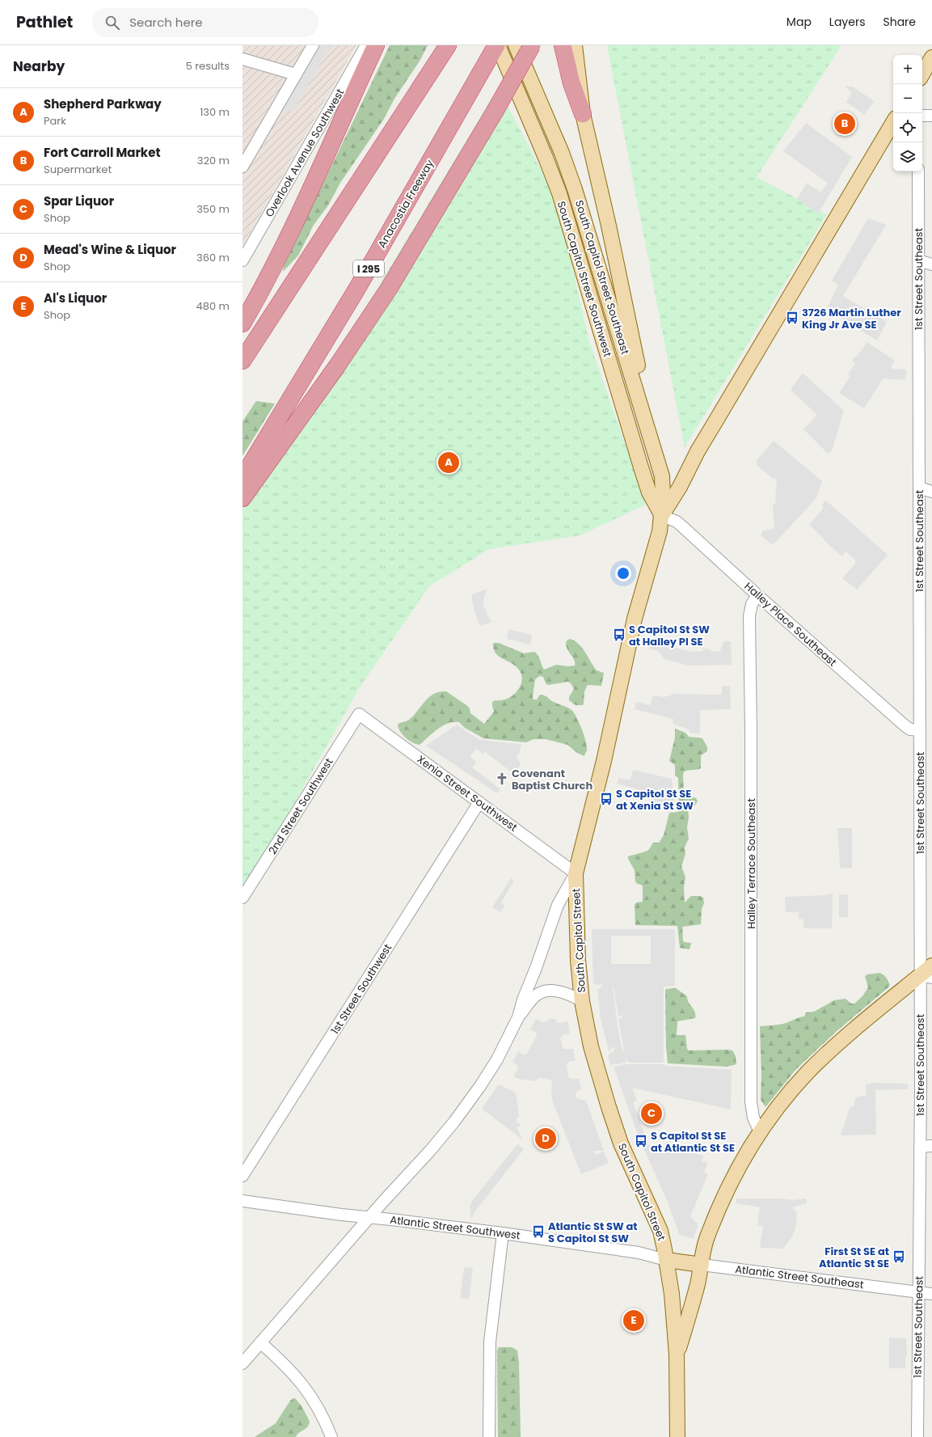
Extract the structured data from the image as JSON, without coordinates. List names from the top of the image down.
{
  "streets": {
    "highway": ["Anacostia Freeway", "I 295"],
    "main road": [
      "South Capitol Street Southeast",
      "South Capitol Street Southwest",
      "South Capitol Street",
      "Atlantic Street Southeast"
    ],
    "street": [
      "Overlook Avenue Southwest",
      "1st Street Southeast",
      "Halley Place Southeast",
      "Xenia Street Southwest",
      "2nd Street Southwest",
      "Halley Terrace Southeast",
      "1st Street Southwest",
      "Atlantic Street Southwest"
    ]
  },
  "crossings": [
    ["Anacostia Freeway", "South Capitol Street Southwest"],
    ["South Capitol Street Southeast", "South Capitol Street Southwest"],
    ["South Capitol Street Southeast", "Halley Place Southeast"],
    ["South Capitol Street Southeast", "South Capitol Street"],
    ["South Capitol Street Southwest", "Halley Place Southeast"],
    ["South Capitol Street Southwest", "South Capitol Street"],
    ["1st Street Southeast", "Halley Place Southeast"],
    ["1st Street Southeast", "Atlantic Street Southeast"],
    ["Halley Place Southeast", "Halley Terrace Southeast"],
    ["Halley Place Southeast", "South Capitol Street"],
    ["Xenia Street Southwest", "2nd Street Southwest"],
    ["Xenia Street Southwest", "South Capitol Street"],
    ["Xenia Street Southwest", "1st Street Southwest"],
    ["South Capitol Street", "Atlantic Street Southwest"],
    ["South Capitol Street", "Atlantic Street Southeast"],
    ["Atlantic Street Southwest", "Atlantic Street Southeast"]
  ],
  "places": {
    "bus stop": [
      "3726 Martin Luther King Jr Ave SE",
      "S Capitol St SW at Halley Pl SE",
      "S Capitol St SE at Xenia St SW",
      "S Capitol St SE at Atlantic St SE",
      "Atlantic St SW at S Capitol St SW",
      "First St SE at Atlantic St SE"
    ],
    "church": ["Covenant Baptist Church"]
  },
  "page": {
    "header": "Pathlet",
    "search": "Search here",
    "nav": ["Map", "Layers", "Share"],
    "heading": ["Nearby", "5 results"],
    "map_buttons": ["+", "−"],
    "list": [
      {
        "mark": "A",
        "name": "Shepherd Parkway",
        "note": "Park",
        "value": "130 m"
      },
      {
        "mark": "B",
        "name": "Fort Carroll Market",
        "note": "Supermarket",
        "value": "320 m"
      },
      {
        "mark": "C",
        "name": "Spar Liquor",
        "note": "Shop",
        "value": "350 m"
      },
      {
        "mark": "D",
        "name": "Mead's Wine & Liquor",
        "note": "Shop",
        "value": "360 m"
      },
      {
        "mark": "E",
        "name": "Al's Liquor",
        "note": "Shop",
        "value": "480 m"
      }
    ],
    "pins": [
      "B",
      "A",
      "C",
      "D",
      "E"
    ]
  }
}
